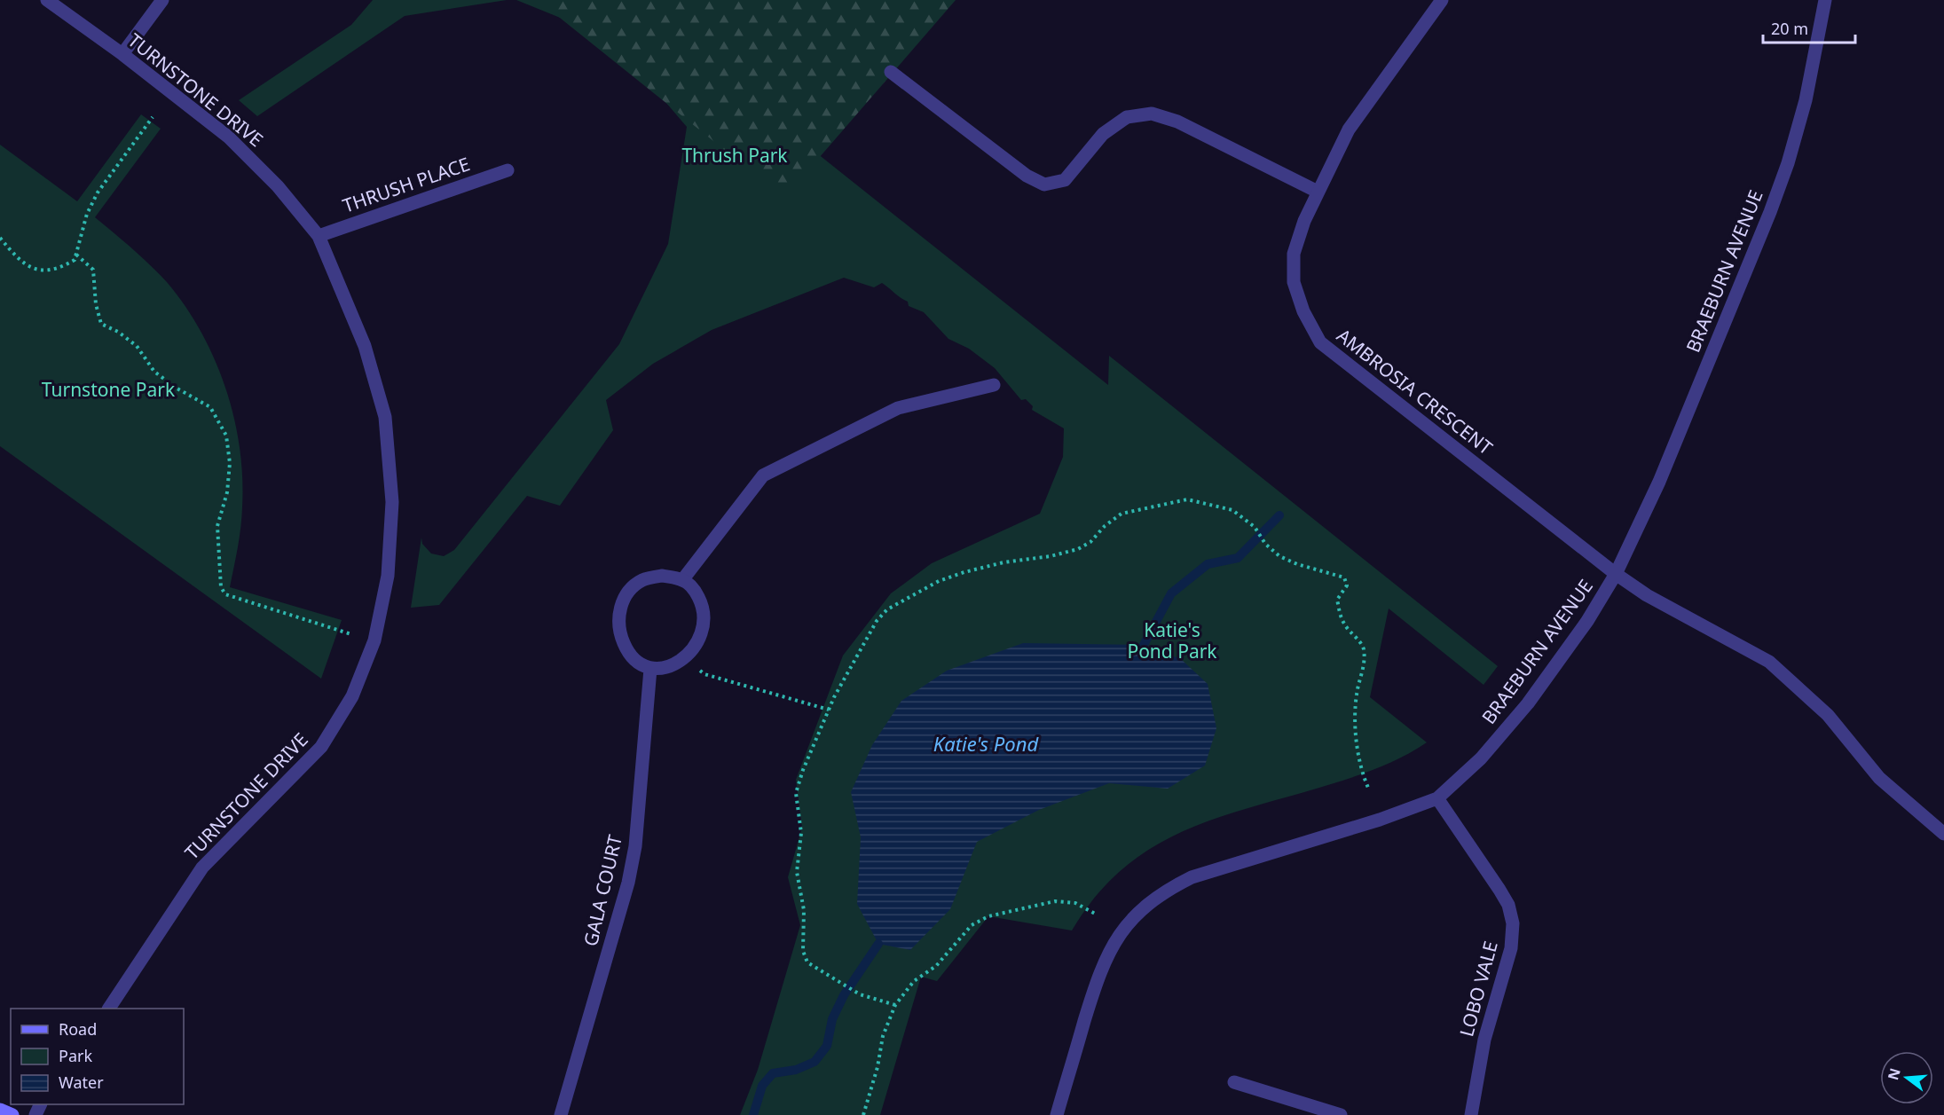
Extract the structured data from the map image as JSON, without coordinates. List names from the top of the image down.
{
  "streets": {
    "street": [
      "TURNSTONE DRIVE",
      "THRUSH PLACE",
      "BRAEBURN AVENUE",
      "AMBROSIA CRESCENT",
      "GALA COURT",
      "LOBO VALE"
    ]
  },
  "crossings": [
    ["TURNSTONE DRIVE", "THRUSH PLACE"],
    ["BRAEBURN AVENUE", "AMBROSIA CRESCENT"],
    ["BRAEBURN AVENUE", "LOBO VALE"]
  ],
  "water": ["Katie's Pond"],
  "parks": ["Thrush Park", "Turnstone Park", "Katie's Pond Park"],
  "legend": ["Road", "Park", "Water"],
  "scale_bar": "20 m",
  "north": "left"
}
